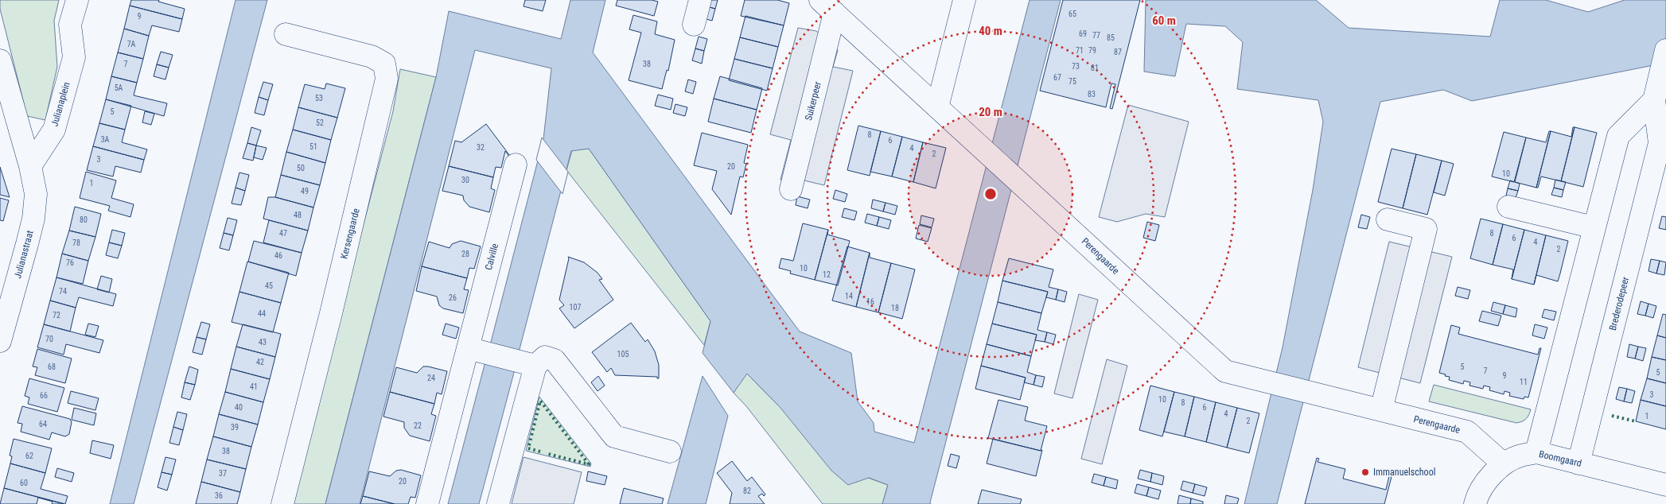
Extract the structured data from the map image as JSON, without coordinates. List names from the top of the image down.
{
  "streets": {
    "street": [
      "Suikerpeer",
      "Julianaplein",
      "Kersengaarde",
      "Julianastraat",
      "Perengaarde",
      "Calville",
      "Brederodepeer",
      "Boomgaard"
    ]
  },
  "crossings": [
    ["Suikerpeer", "Perengaarde"],
    ["Julianaplein", "Julianastraat"],
    ["Perengaarde", "Boomgaard"],
    ["Brederodepeer", "Boomgaard"]
  ],
  "places": ["Immanuelschool"],
  "house_numbers": [
    "65",
    "9",
    "69",
    "77",
    "85",
    "7A",
    "71",
    "79",
    "87",
    "7",
    "38",
    "73",
    "81",
    "67",
    "75",
    "5A",
    "83",
    "53",
    "5",
    "52",
    "8",
    "3A",
    "6",
    "51",
    "32",
    "4",
    "2",
    "3",
    "20",
    "50",
    "10",
    "30",
    "1",
    "49",
    "48",
    "80",
    "47",
    "8",
    "6",
    "4",
    "78",
    "2",
    "28",
    "46",
    "76",
    "10",
    "12",
    "45",
    "74",
    "14",
    "26",
    "16",
    "107",
    "18",
    "44",
    "72",
    "70",
    "43",
    "105",
    "42",
    "68",
    "5",
    "7",
    "5",
    "9",
    "24",
    "11",
    "41",
    "3",
    "66",
    "10",
    "8",
    "40",
    "6",
    "4",
    "1",
    "2",
    "64",
    "22",
    "39",
    "38",
    "62",
    "37",
    "20",
    "60",
    "82",
    "36"
  ],
  "rings": ["60 m", "40 m", "20 m"]
}
